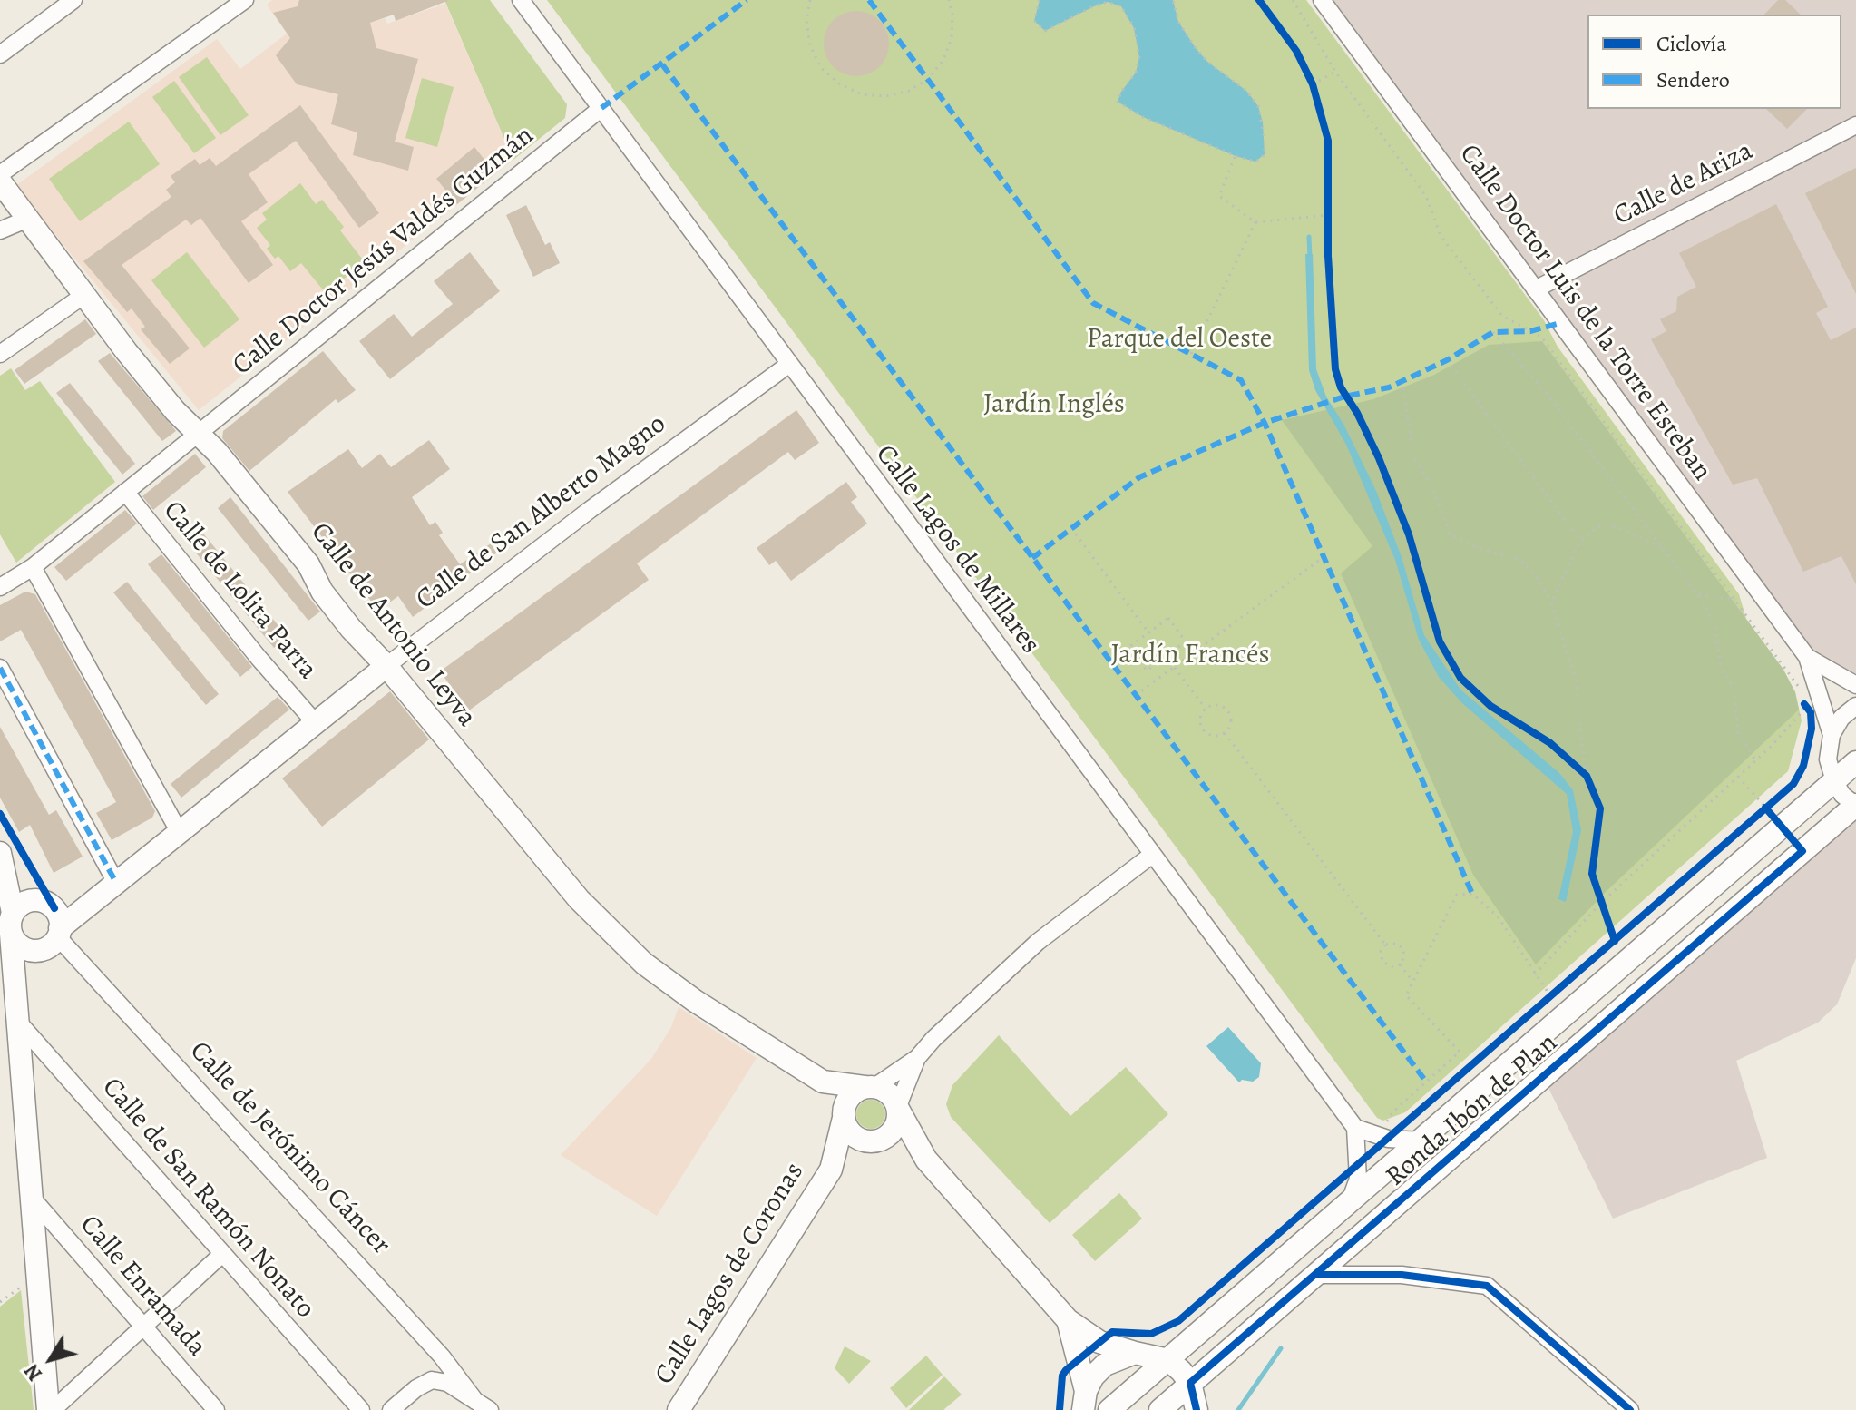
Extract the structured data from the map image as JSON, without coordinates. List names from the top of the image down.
{
  "streets": {
    "street": [
      "Calle de Ariza",
      "Calle Doctor Jesús Valdés Guzmán",
      "Calle Doctor Luis de la Torre Esteban",
      "Calle de San Alberto Magno",
      "Calle Lagos de Millares",
      "Calle de Lolita Parra",
      "Calle de Antonio Leyva",
      "Ronda Ibón de Plan",
      "Calle de Jerónimo Cáncer",
      "Calle de San Ramón Nonato",
      "Calle Lagos de Coronas",
      "Calle Enramada"
    ]
  },
  "crossings": [
    ["Calle de Ariza", "Calle Doctor Luis de la Torre Esteban"],
    ["Calle Doctor Jesús Valdés Guzmán", "Calle Lagos de Millares"],
    ["Calle Doctor Jesús Valdés Guzmán", "Calle de Lolita Parra"],
    ["Calle Doctor Jesús Valdés Guzmán", "Calle de Antonio Leyva"],
    ["Calle de San Alberto Magno", "Calle Lagos de Millares"],
    ["Calle de San Alberto Magno", "Calle de Lolita Parra"],
    ["Calle de San Alberto Magno", "Calle de Antonio Leyva"],
    ["Calle de San Alberto Magno", "Calle de Jerónimo Cáncer"],
    ["Calle de Antonio Leyva", "Calle Lagos de Coronas"]
  ],
  "parks": ["Parque del Oeste", "Jardín Inglés", "Jardín Francés"],
  "legend": ["Ciclovía", "Sendero"],
  "north": "bottom left"
}
